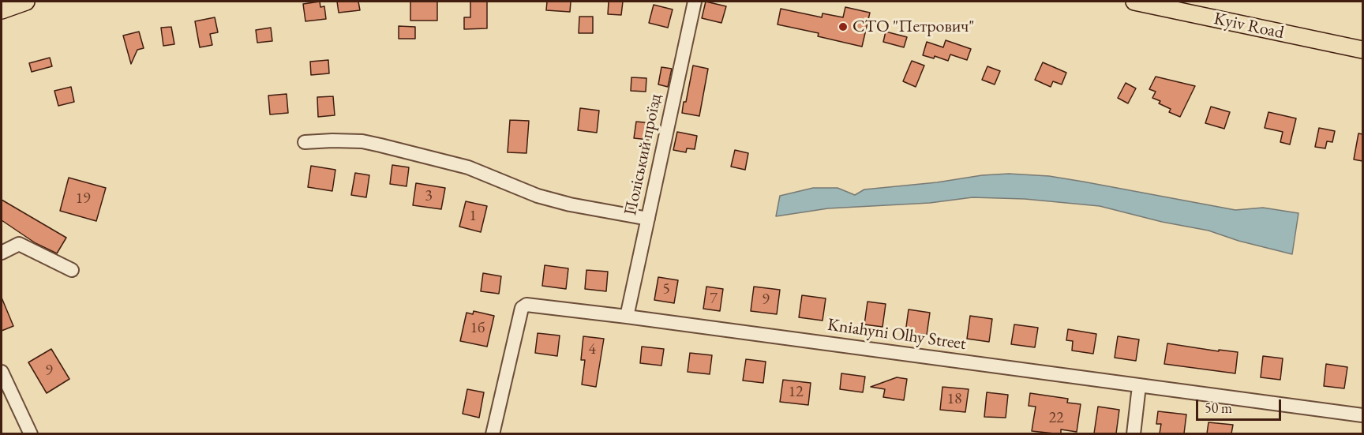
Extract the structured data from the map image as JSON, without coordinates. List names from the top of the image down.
{
  "streets": {
    "main road": ["Kyiv Road"],
    "street": ["Поліський проїзд", "Kniahyni Olhy Street"]
  },
  "crossings": [
    ["Поліський проїзд", "Kniahyni Olhy Street"]
  ],
  "places": ["СТО \"Петрович\""],
  "house_numbers": [
    "3",
    "19",
    "1",
    "5",
    "7",
    "9",
    "1б",
    "4",
    "9",
    "12",
    "18",
    "22"
  ],
  "scale_bar": "50 m"
}
